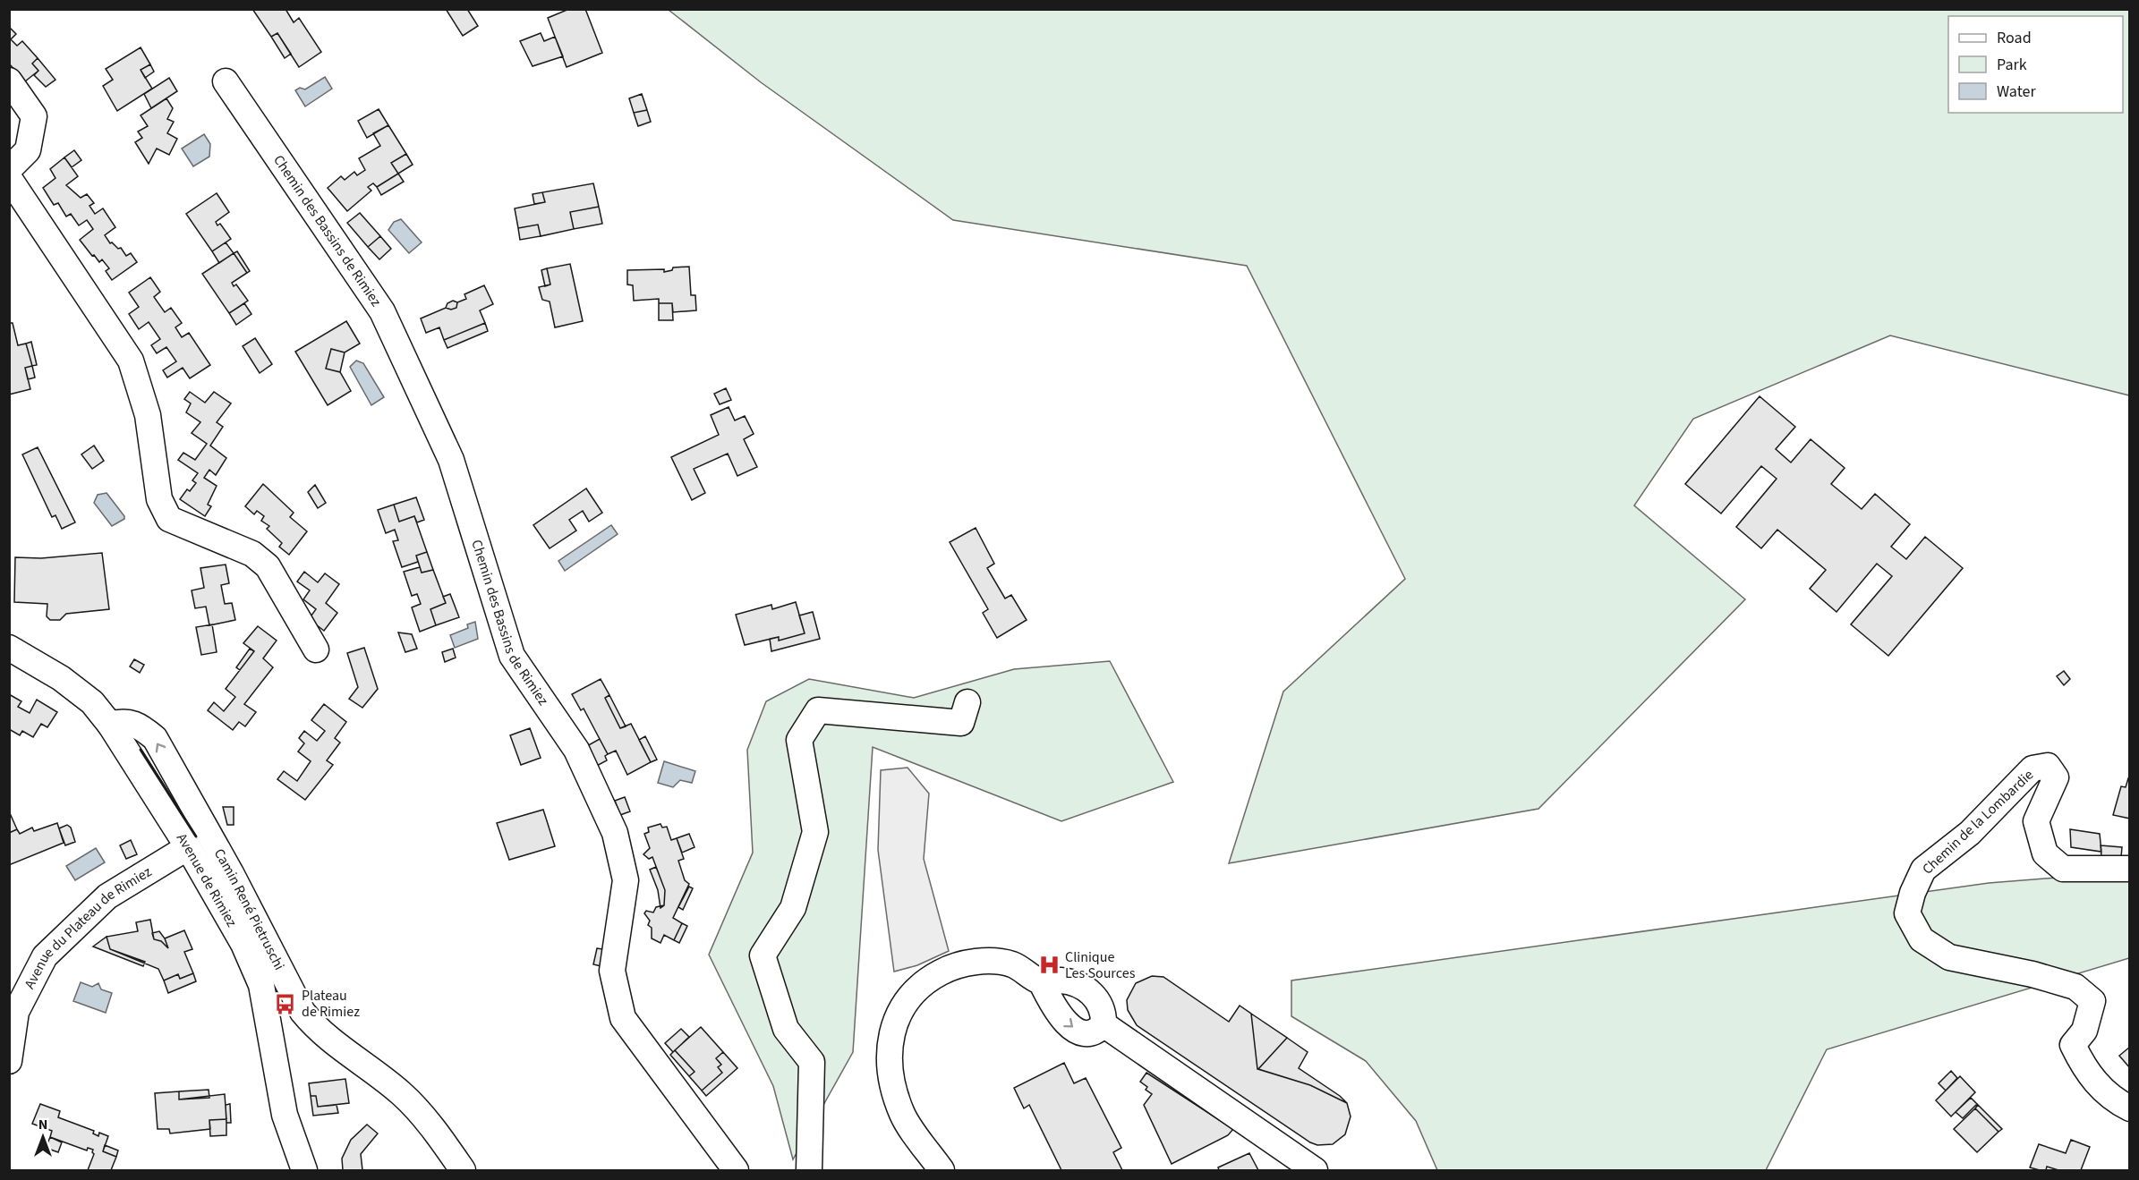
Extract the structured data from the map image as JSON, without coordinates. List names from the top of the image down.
{
  "streets": {
    "street": [
      "Chemin des Bassins de Rimiez",
      "Chemin de la Lombardie",
      "Avenue de Rimiez",
      "Camin René Pietruschi",
      "Avenue du Plateau de Rimiez"
    ]
  },
  "crossings": [
    ["Avenue de Rimiez", "Camin René Pietruschi"],
    ["Avenue de Rimiez", "Avenue du Plateau de Rimiez"]
  ],
  "places": {
    "hospital": ["Clinique Les Sources"],
    "bus stop": ["Plateau de Rimiez"]
  },
  "legend": ["Road", "Park", "Water"],
  "north": "top"
}
